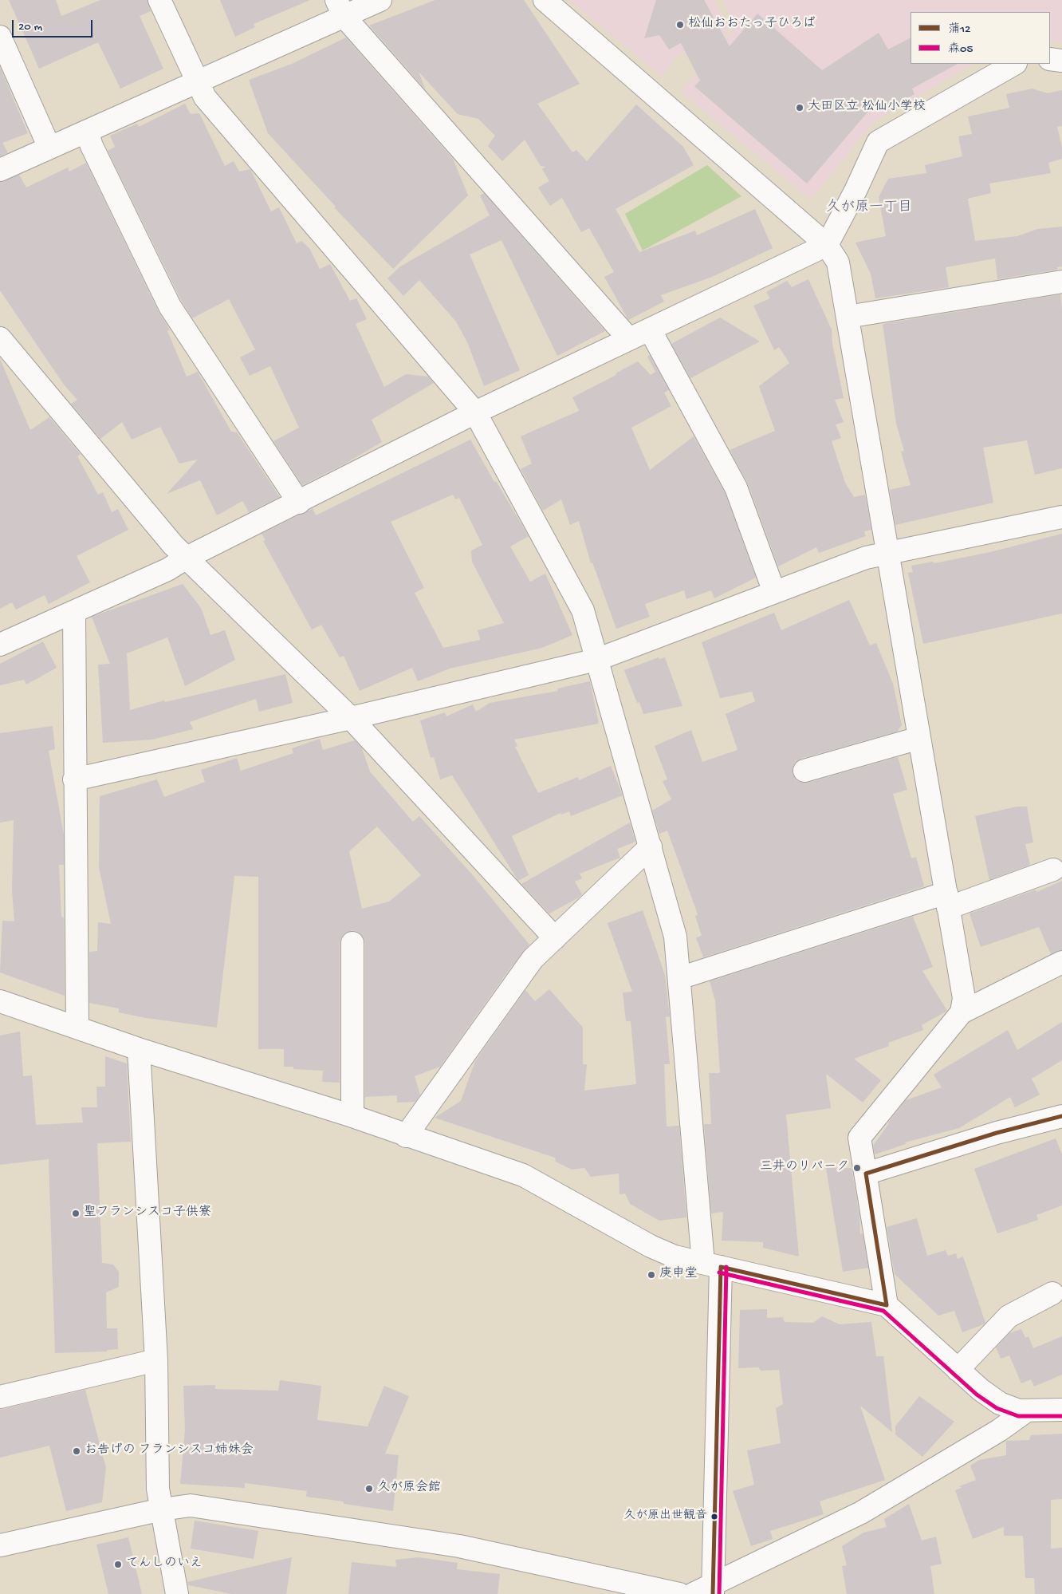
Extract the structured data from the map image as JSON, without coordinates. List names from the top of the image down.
{
  "districts": ["久が原一丁目"],
  "places": [
    "松仙おおたっ子ひろば",
    "大田区立 松仙小学校",
    "三井のリパーク",
    "聖フランシスコ子供寮",
    "庚申堂",
    "お告げの フランシスコ姉妹会",
    "久が原会館",
    "久が原出世観音",
    "てんしのいえ"
  ],
  "lines": ["transit line 蒲12", "transit line 森05"],
  "legend": ["蒲12", "森05"],
  "scale_bar": "20 m"
}
